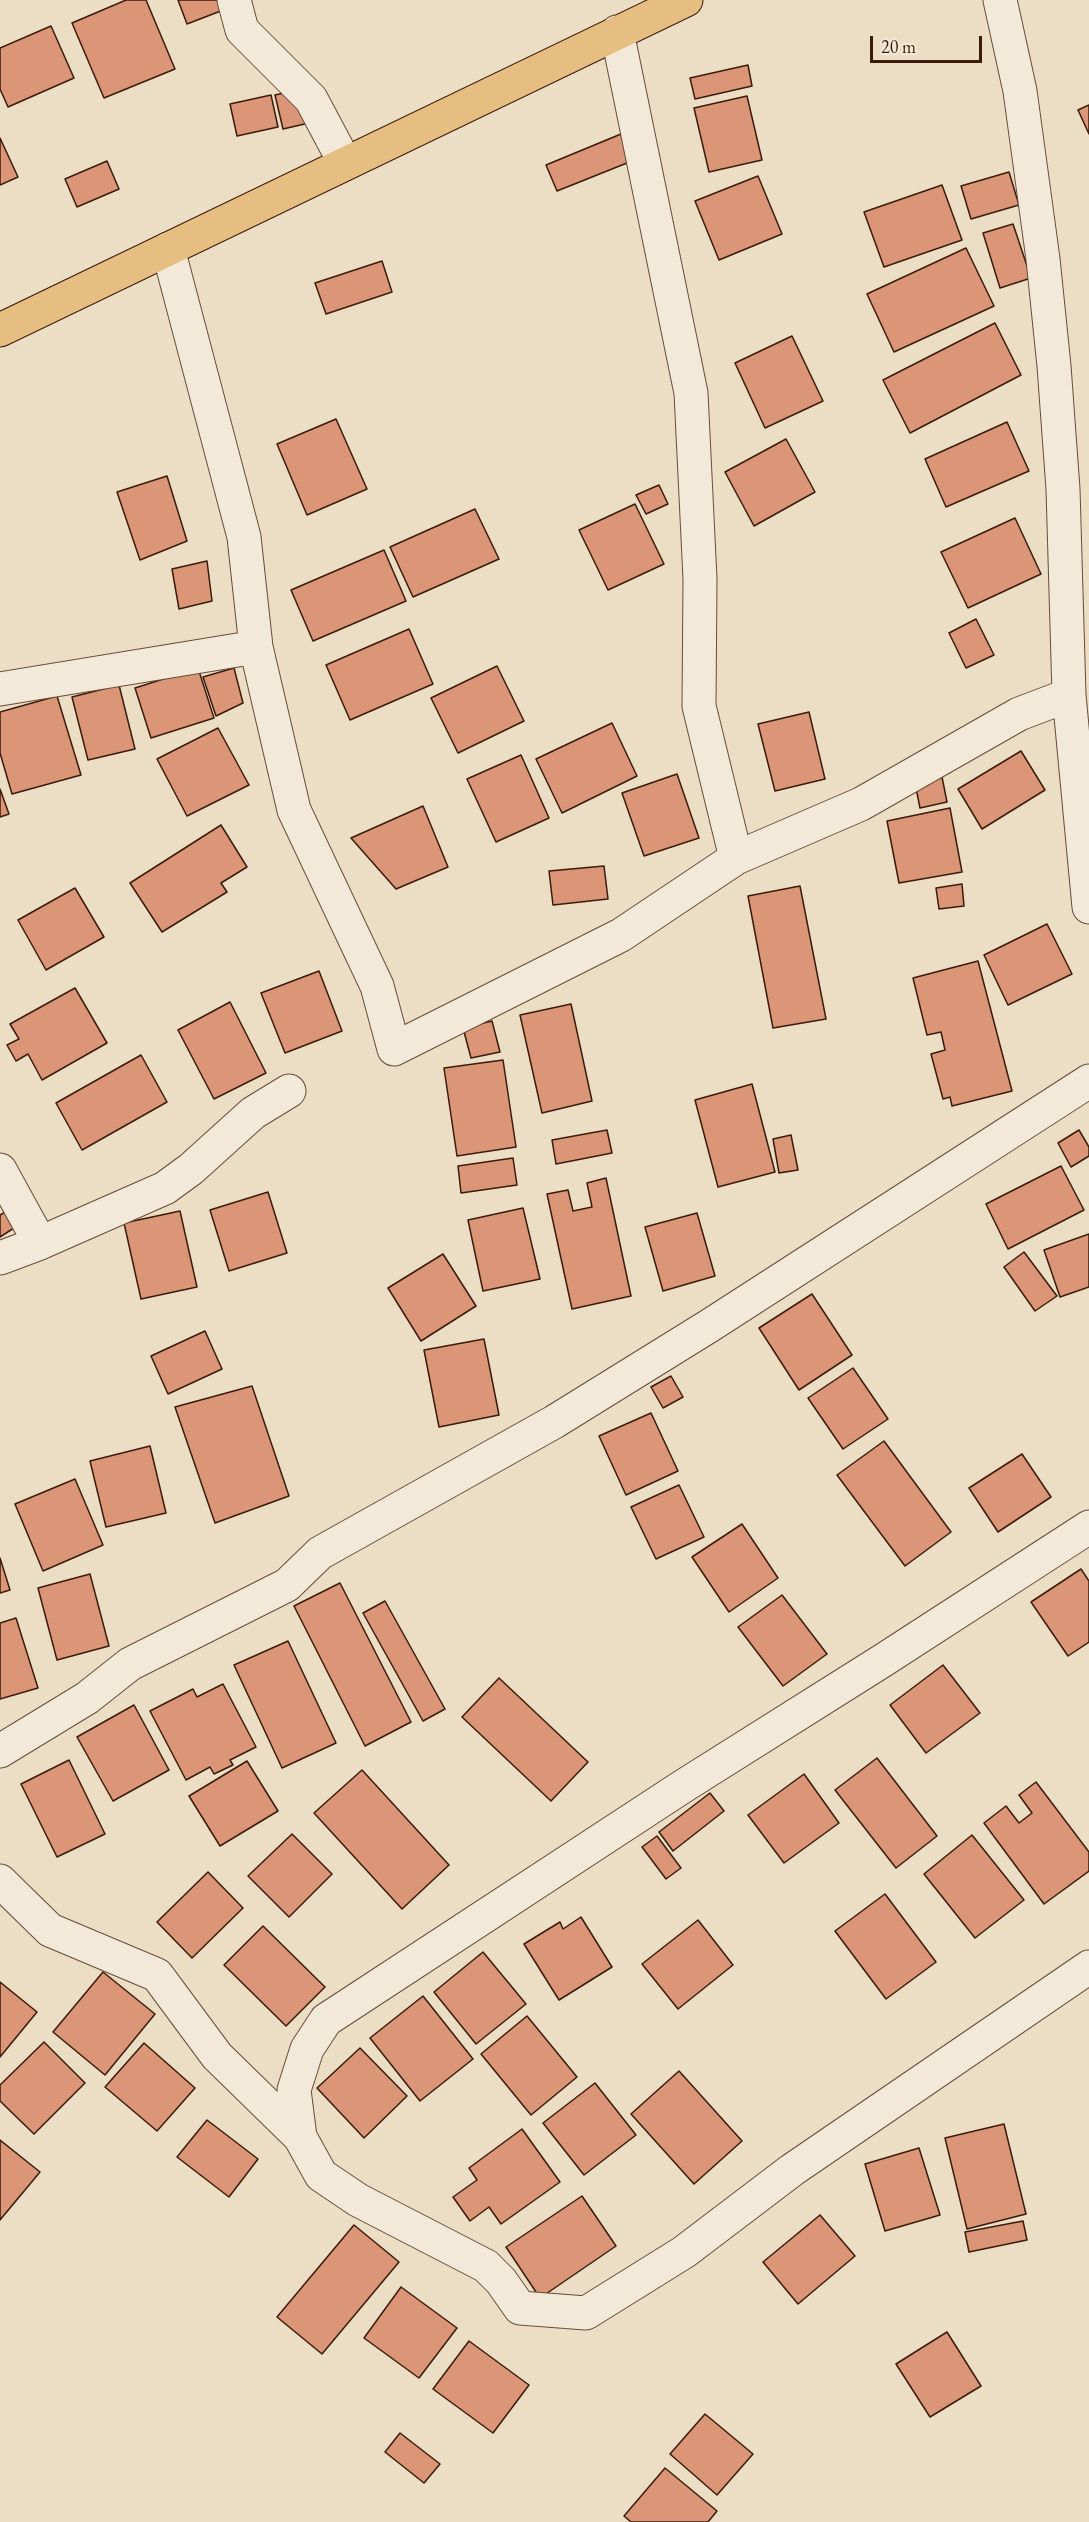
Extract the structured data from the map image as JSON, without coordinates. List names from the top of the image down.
{
  "scale_bar": "20 m"
}
